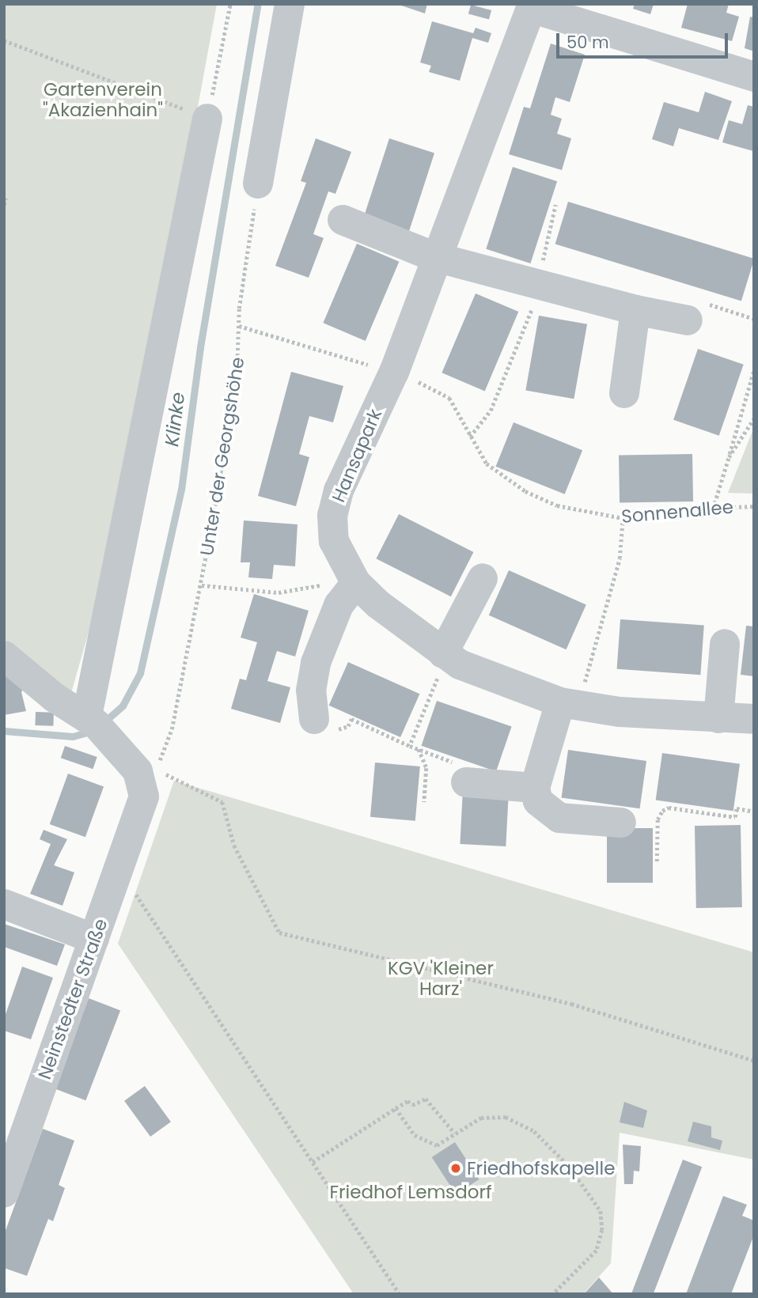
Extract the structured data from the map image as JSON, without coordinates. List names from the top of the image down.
{
  "streets": {
    "street": ["Hansapark", "Neinstedter Straße"],
    "path": ["Unter der Georgshöhe", "Sonnenallee"]
  },
  "crossings": [
    ["Hansapark", "Sonnenallee"],
    ["Unter der Georgshöhe", "Sonnenallee"]
  ],
  "water": ["Klinke"],
  "parks": ["Gartenverein \"Akazienhain\"", "KGV 'Kleiner Harz'", "Friedhof Lemsdorf"],
  "places": ["Friedhofskapelle"],
  "scale_bar": "50 m"
}
